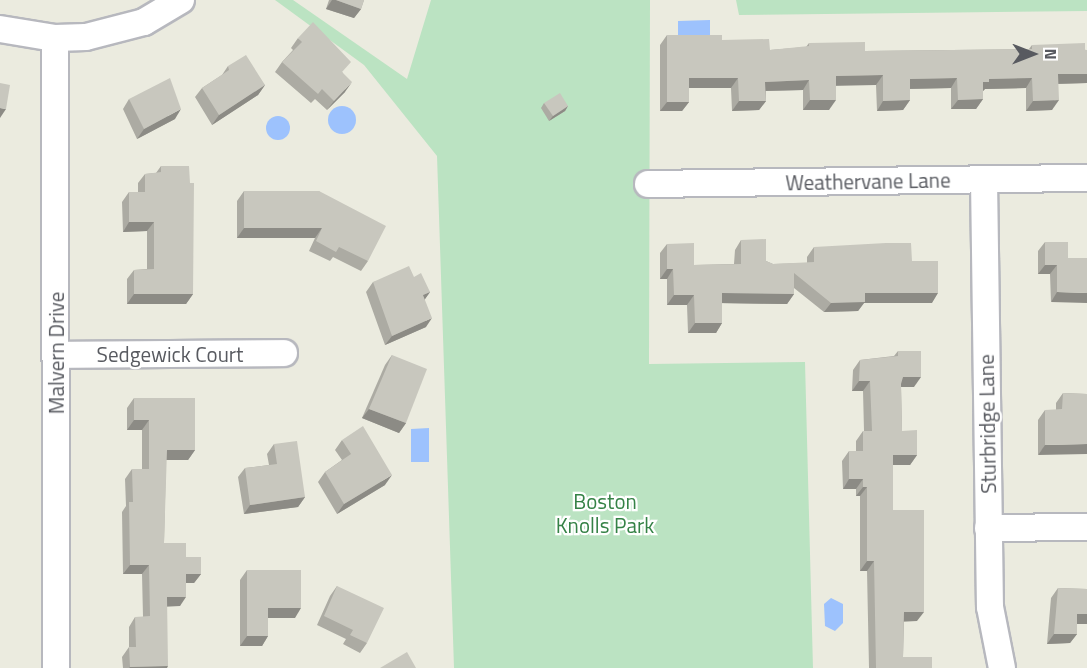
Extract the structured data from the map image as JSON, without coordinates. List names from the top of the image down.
{
  "streets": {
    "street": [
      "Weathervane Lane",
      "Malvern Drive",
      "Sedgewick Court",
      "Sturbridge Lane"
    ]
  },
  "crossings": [
    ["Weathervane Lane", "Sturbridge Lane"],
    ["Malvern Drive", "Sedgewick Court"]
  ],
  "parks": ["Boston Knolls Park"],
  "north": "right"
}
